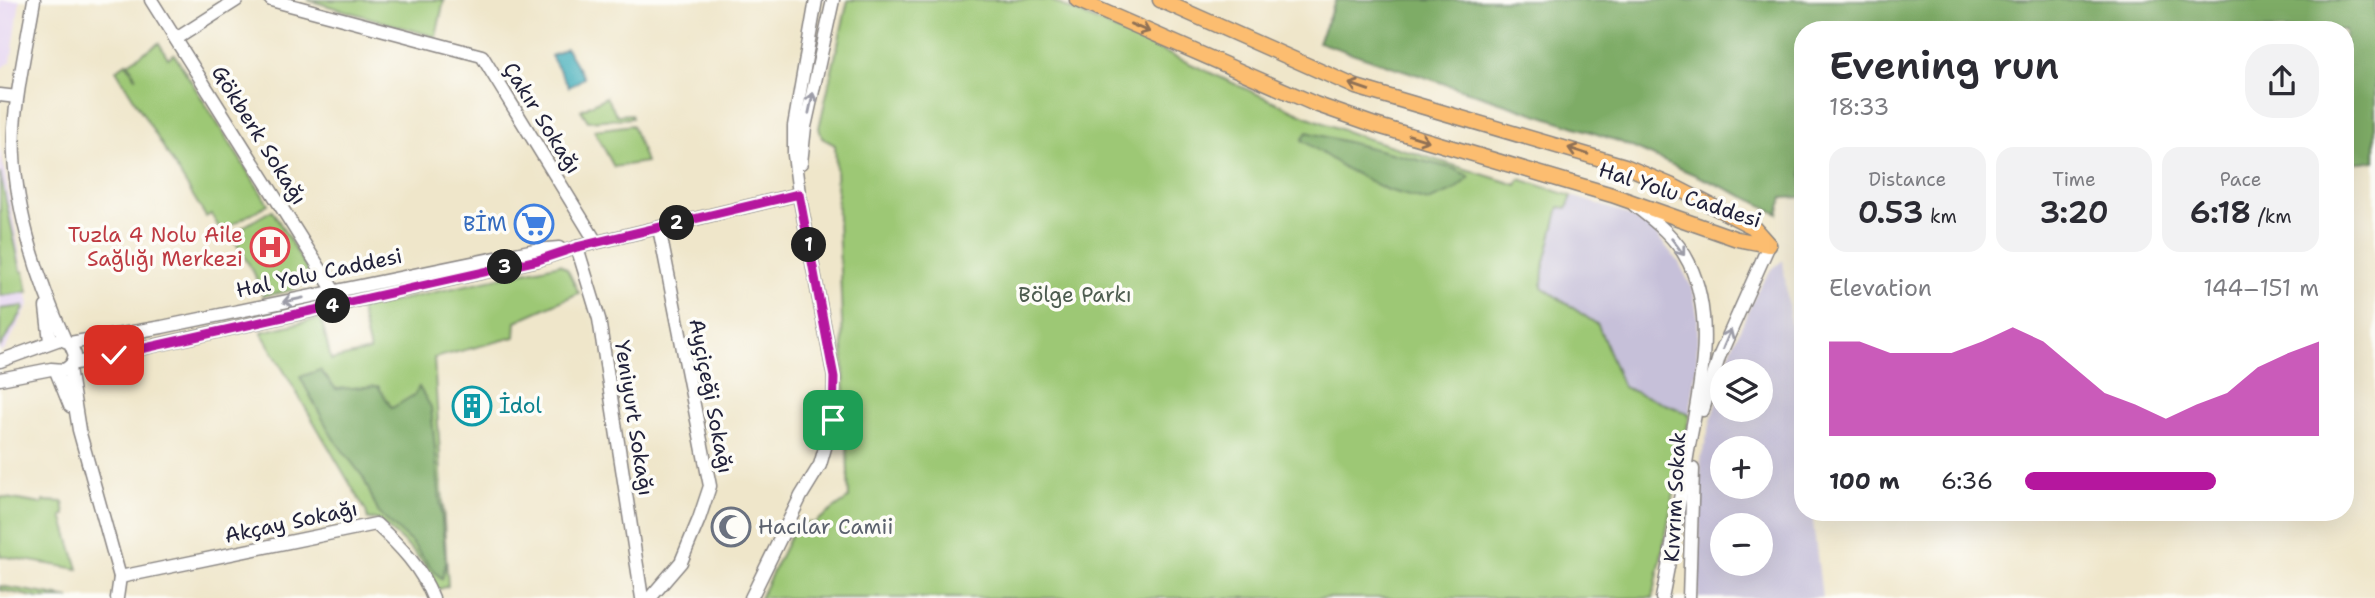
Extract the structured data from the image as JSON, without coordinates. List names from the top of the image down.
{
  "streets": {
    "main road": ["Hal Yolu Caddesi"],
    "street": [
      "Çakır Sokağı",
      "Gökberk Sokağı",
      "Ayçiçeği Sokağı",
      "Yeniyurt Sokağı",
      "Kıvrım Sokak",
      "Akçay Sokağı"
    ]
  },
  "crossings": [
    ["Çakır Sokağı", "Hal Yolu Caddesi"],
    ["Gökberk Sokağı", "Hal Yolu Caddesi"],
    ["Hal Yolu Caddesi", "Ayçiçeği Sokağı"],
    ["Hal Yolu Caddesi", "Yeniyurt Sokağı"],
    ["Hal Yolu Caddesi", "Kıvrım Sokak"]
  ],
  "one_way": ["Kıvrım Sokak"],
  "parks": ["Bölge Parkı"],
  "places": {
    "supermarket": ["BİM"],
    "hospital": ["Tuzla 4 Nolu Aile Sağlığı Merkezi"],
    "building": ["İdol"],
    "mosque": ["Hacılar Camii"]
  },
  "page": {
    "heading": ["Evening run", "18:33"],
    "stats": [
      ["Distance", "0.53 km"],
      ["Time", "3:20"],
      ["Pace", "6:18 /km"]
    ],
    "pins": [
      "2",
      "1",
      "3",
      "4"
    ],
    "chart": ["Elevation", "144–151 m"],
    "map_buttons": ["+", "−"],
    "list": [
      {
        "name": "100 m",
        "note": "6:36"
      }
    ]
  }
}
